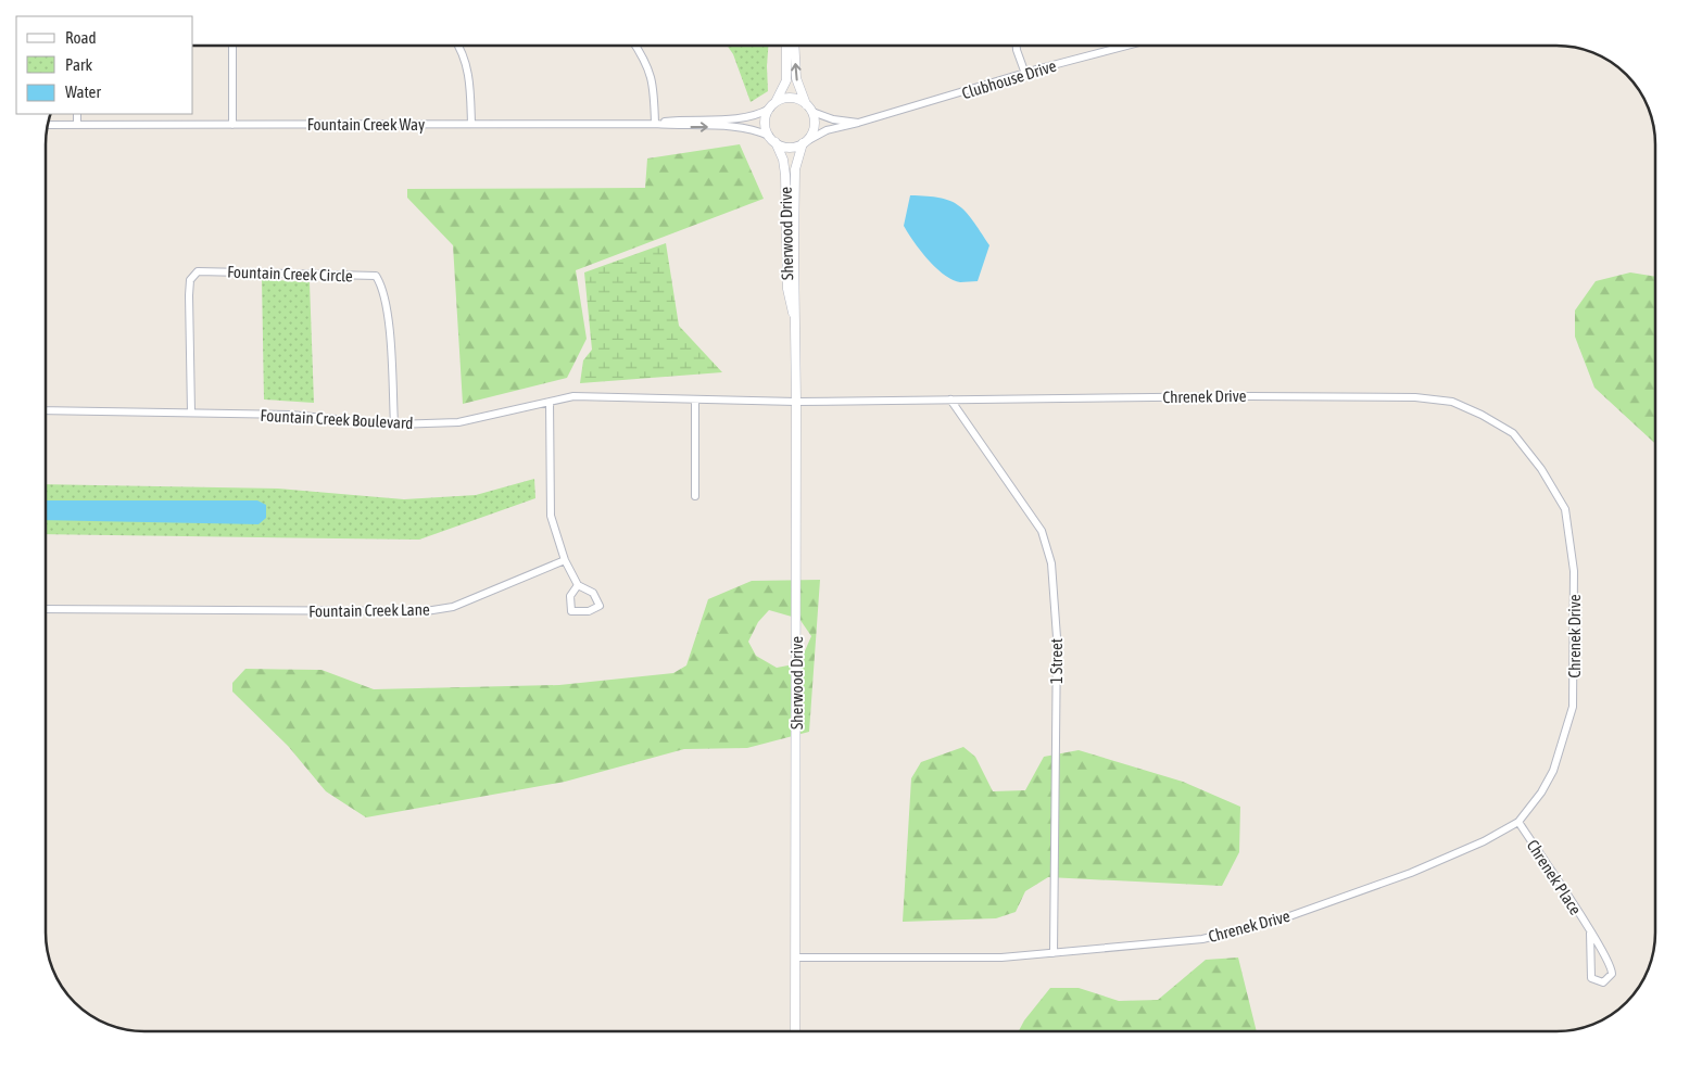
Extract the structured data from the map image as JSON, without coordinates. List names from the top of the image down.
{
  "streets": {
    "street": [
      "Clubhouse Drive",
      "Fountain Creek Way",
      "Sherwood Drive",
      "Fountain Creek Circle",
      "Chrenek Drive",
      "Fountain Creek Boulevard",
      "Fountain Creek Lane",
      "1 Street",
      "Chrenek Place"
    ]
  },
  "crossings": [
    ["Clubhouse Drive", "Fountain Creek Way"],
    ["Clubhouse Drive", "Sherwood Drive"],
    ["Fountain Creek Way", "Sherwood Drive"],
    ["Sherwood Drive", "Chrenek Drive"],
    ["Sherwood Drive", "Fountain Creek Boulevard"],
    ["Fountain Creek Circle", "Fountain Creek Boulevard"],
    ["Chrenek Drive", "Fountain Creek Boulevard"],
    ["Chrenek Drive", "1 Street"],
    ["Chrenek Drive", "Chrenek Place"]
  ],
  "legend": ["Road", "Park", "Water"]
}
